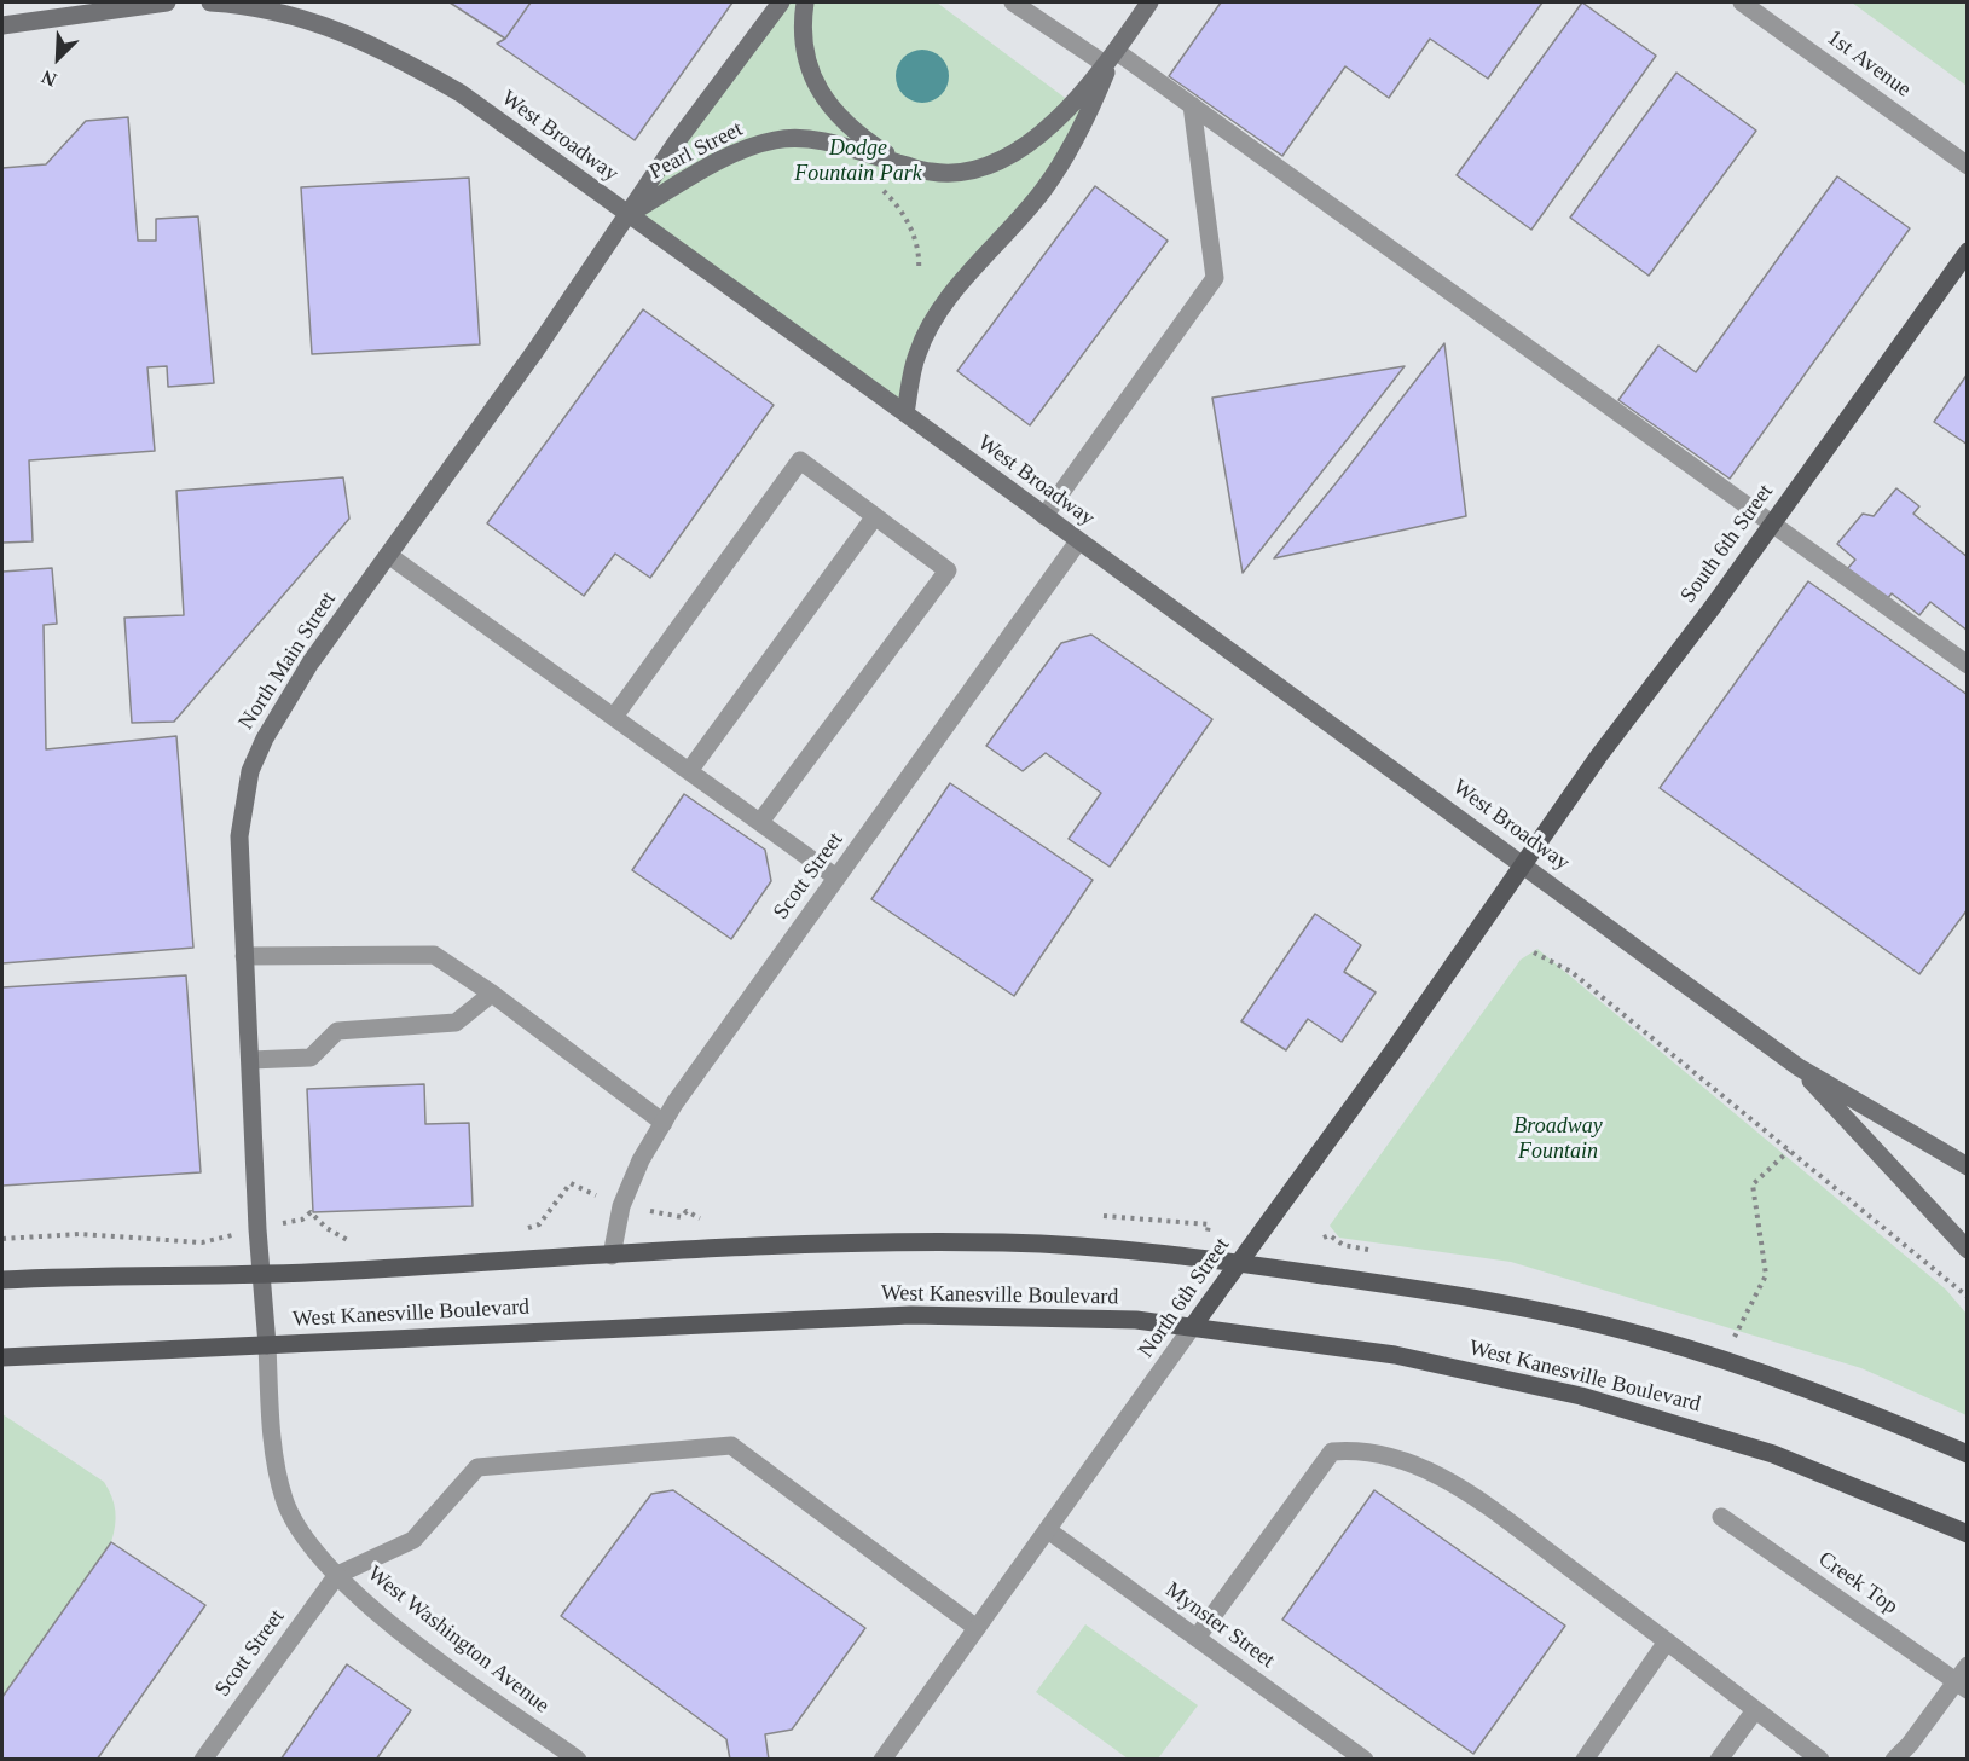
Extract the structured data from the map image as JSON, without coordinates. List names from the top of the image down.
{
  "streets": {
    "main road": [
      "West Broadway",
      "Pearl Street",
      "South 6th Street",
      "North Main Street",
      "West Kanesville Boulevard",
      "North 6th Street"
    ],
    "street": [
      "1st Avenue",
      "Scott Street",
      "Creek Top",
      "Mynster Street",
      "West Washington Avenue"
    ]
  },
  "crossings": [
    ["West Broadway", "Pearl Street"],
    ["West Broadway", "South 6th Street"],
    ["West Broadway", "North Main Street"],
    ["West Broadway", "Scott Street"],
    ["West Broadway", "North 6th Street"],
    ["Pearl Street", "North Main Street"],
    ["South 6th Street", "North 6th Street"],
    ["North Main Street", "West Kanesville Boulevard"],
    ["North Main Street", "West Washington Avenue"],
    ["Scott Street", "West Washington Avenue"],
    ["West Kanesville Boulevard", "North 6th Street"],
    ["West Kanesville Boulevard", "West Washington Avenue"],
    ["North 6th Street", "Mynster Street"]
  ],
  "parks": ["Dodge Fountain Park", "Broadway Fountain"],
  "north": "bottom left"
}
